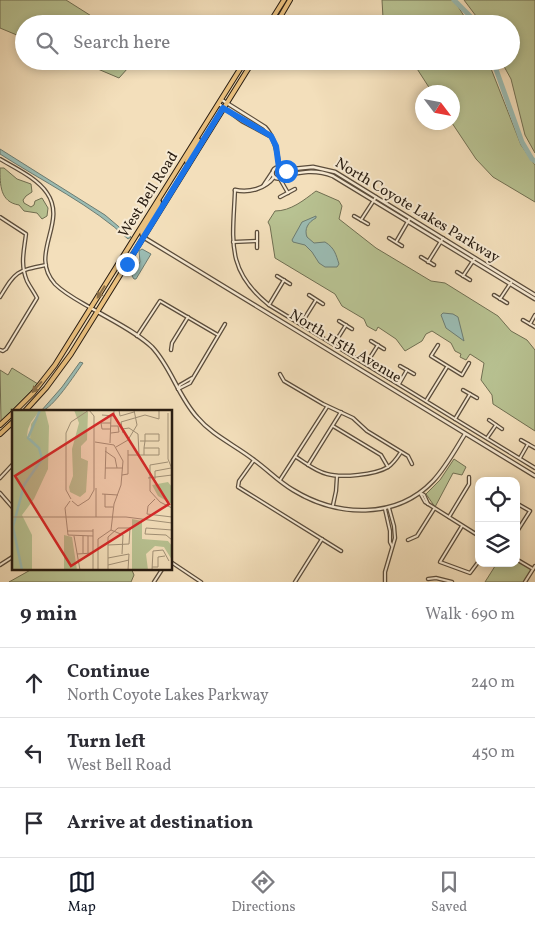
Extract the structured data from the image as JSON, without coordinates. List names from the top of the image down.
{
  "streets": {
    "main road": ["West Bell Road"],
    "street": ["North Coyote Lakes Parkway", "North 115th Avenue"]
  },
  "crossings": [
    ["West Bell Road", "North 115th Avenue"]
  ],
  "north": "bottom right",
  "page": {
    "search": "Search here",
    "heading": ["9 min", "Walk · 690 m"],
    "list": [
      ["Continue", "North Coyote Lakes Parkway", "240 m"],
      ["Turn left", "West Bell Road", "450 m"],
      "Arrive at destination"
    ],
    "nav": ["Map", "Directions", "Saved"]
  }
}
